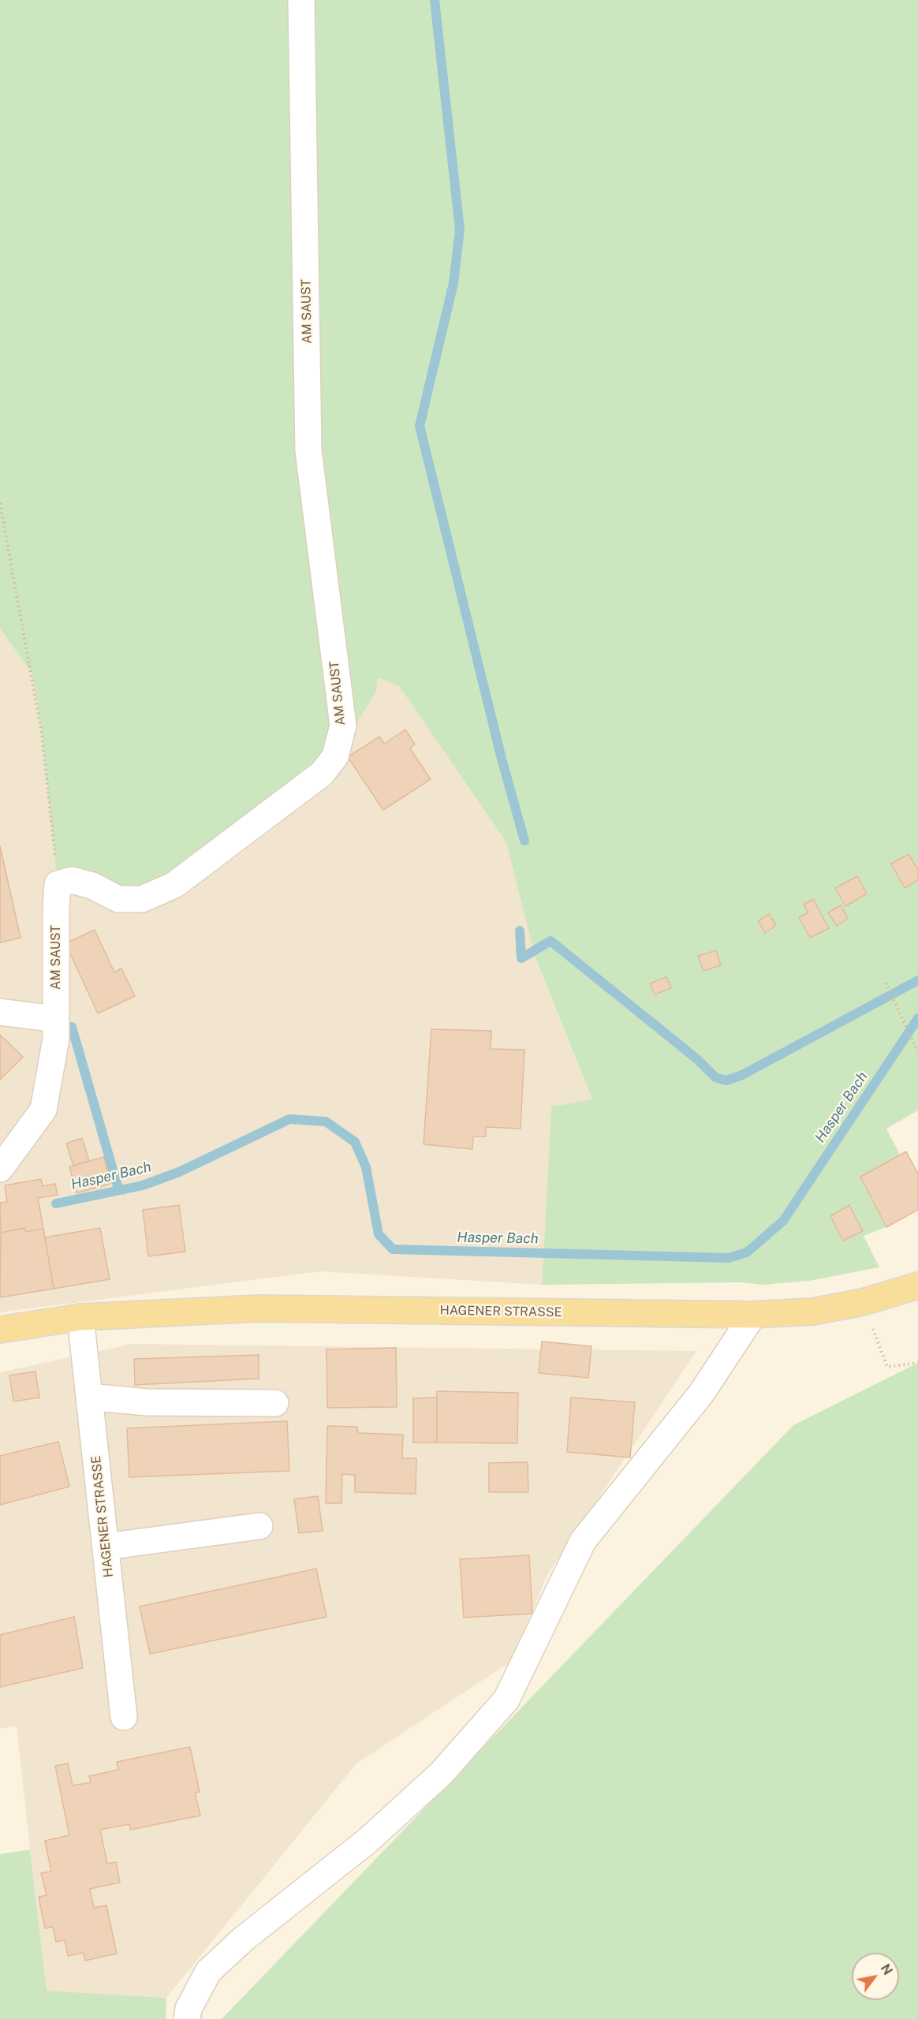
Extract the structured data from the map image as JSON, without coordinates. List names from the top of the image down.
{
  "streets": {
    "main road": ["HAGENER STRASSE"],
    "street": ["AM SAUST"]
  },
  "water": ["Hasper Bach"],
  "north": "top right"
}
